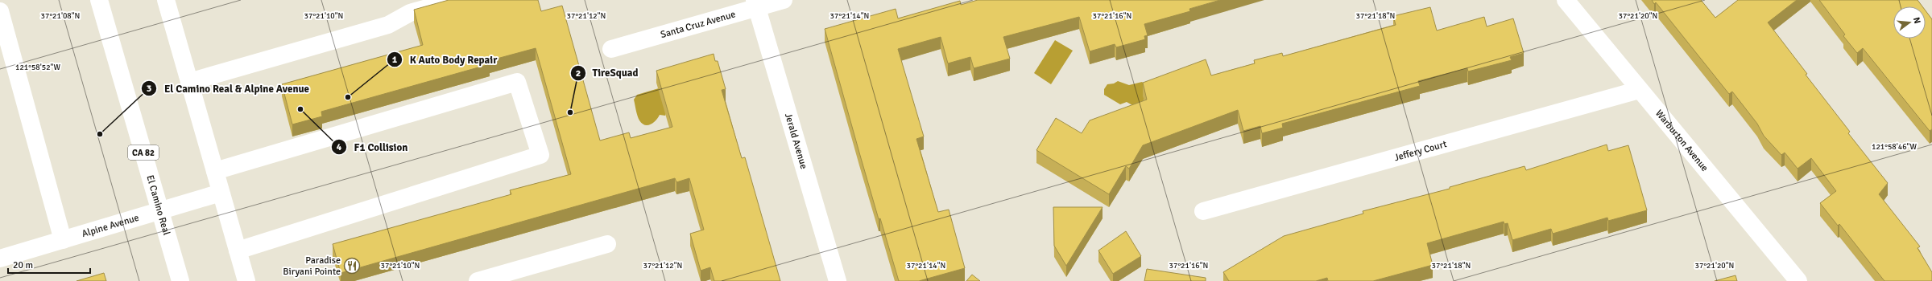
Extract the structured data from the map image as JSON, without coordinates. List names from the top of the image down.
{
  "streets": {
    "street": [
      "Santa Cruz Avenue",
      "Jerald Avenue",
      "Warburton Avenue",
      "Jeffery Court",
      "CA 82",
      "El Camino Real",
      "Alpine Avenue"
    ]
  },
  "crossings": [
    ["Santa Cruz Avenue", "Jerald Avenue"],
    ["Warburton Avenue", "Jeffery Court"],
    ["El Camino Real", "Alpine Avenue"]
  ],
  "places": {
    "other": [
      "K Auto Body Repair",
      "F1 Collision",
      "TireSquad",
      "El Camino Real & Alpine Avenue"
    ],
    "restaurant": ["Paradise Biryani Pointe"]
  },
  "scale_bar": "20 m",
  "north": "right",
  "coordinates": [
    "37°21'08\"N",
    "37°21'10\"N",
    "37°21'12\"N",
    "37°21'14\"N",
    "37°21'16\"N",
    "37°21'18\"N",
    "37°21'20\"N",
    "121°58'52\"W",
    "121°58'46\"W"
  ]
}
